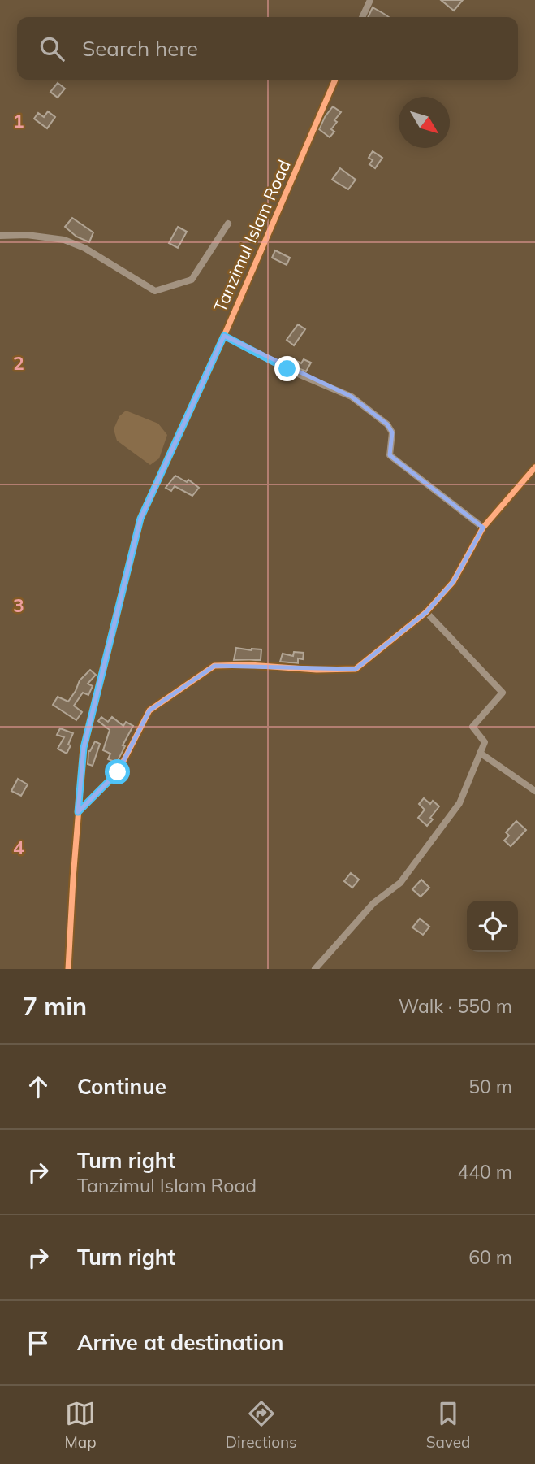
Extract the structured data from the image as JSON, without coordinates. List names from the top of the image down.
{
  "streets": {
    "street": ["Tanzimul Islam Road"]
  },
  "north": "bottom right",
  "page": {
    "search": "Search here",
    "heading": ["7 min", "Walk · 550 m"],
    "list": [
      ["Continue", "50 m"],
      ["Turn right", "Tanzimul Islam Road", "440 m"],
      ["Turn right", "60 m"],
      "Arrive at destination"
    ],
    "nav": ["Map", "Directions", "Saved"]
  },
  "grid": {
    "rows": [
      "1",
      "2",
      "3",
      "4"
    ]
  }
}
